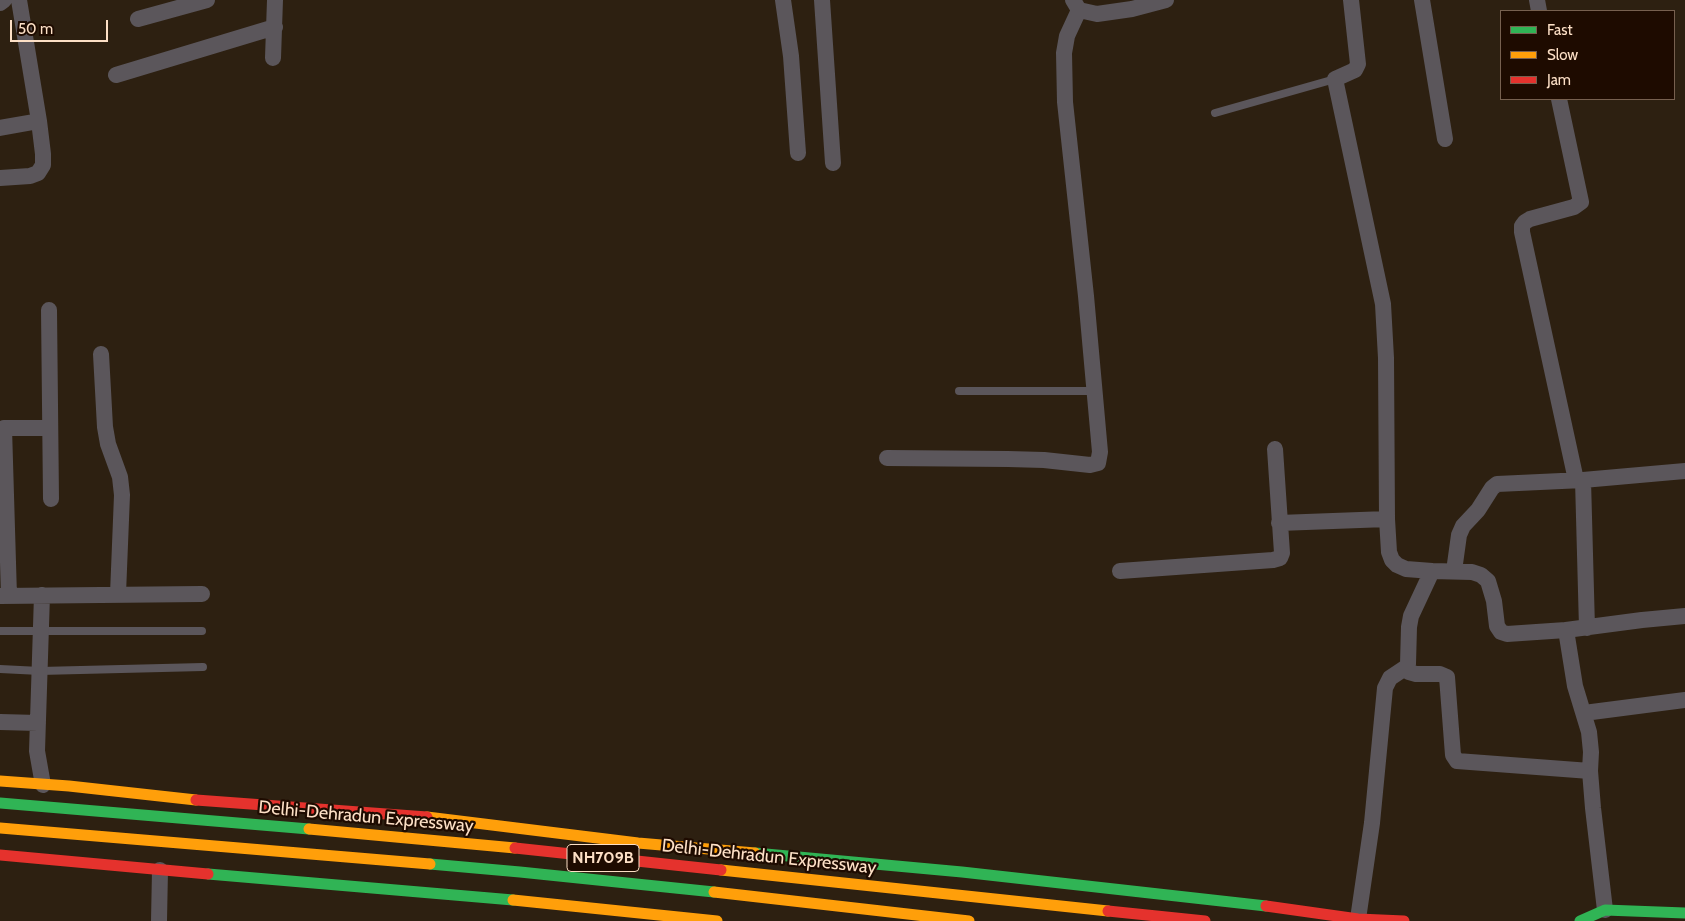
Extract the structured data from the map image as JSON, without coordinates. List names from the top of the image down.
{
  "streets": {
    "main road": ["Delhi-Dehradun Expressway", "NH709B"]
  },
  "legend": ["Fast", "Slow", "Jam"],
  "scale_bar": "50 m"
}
